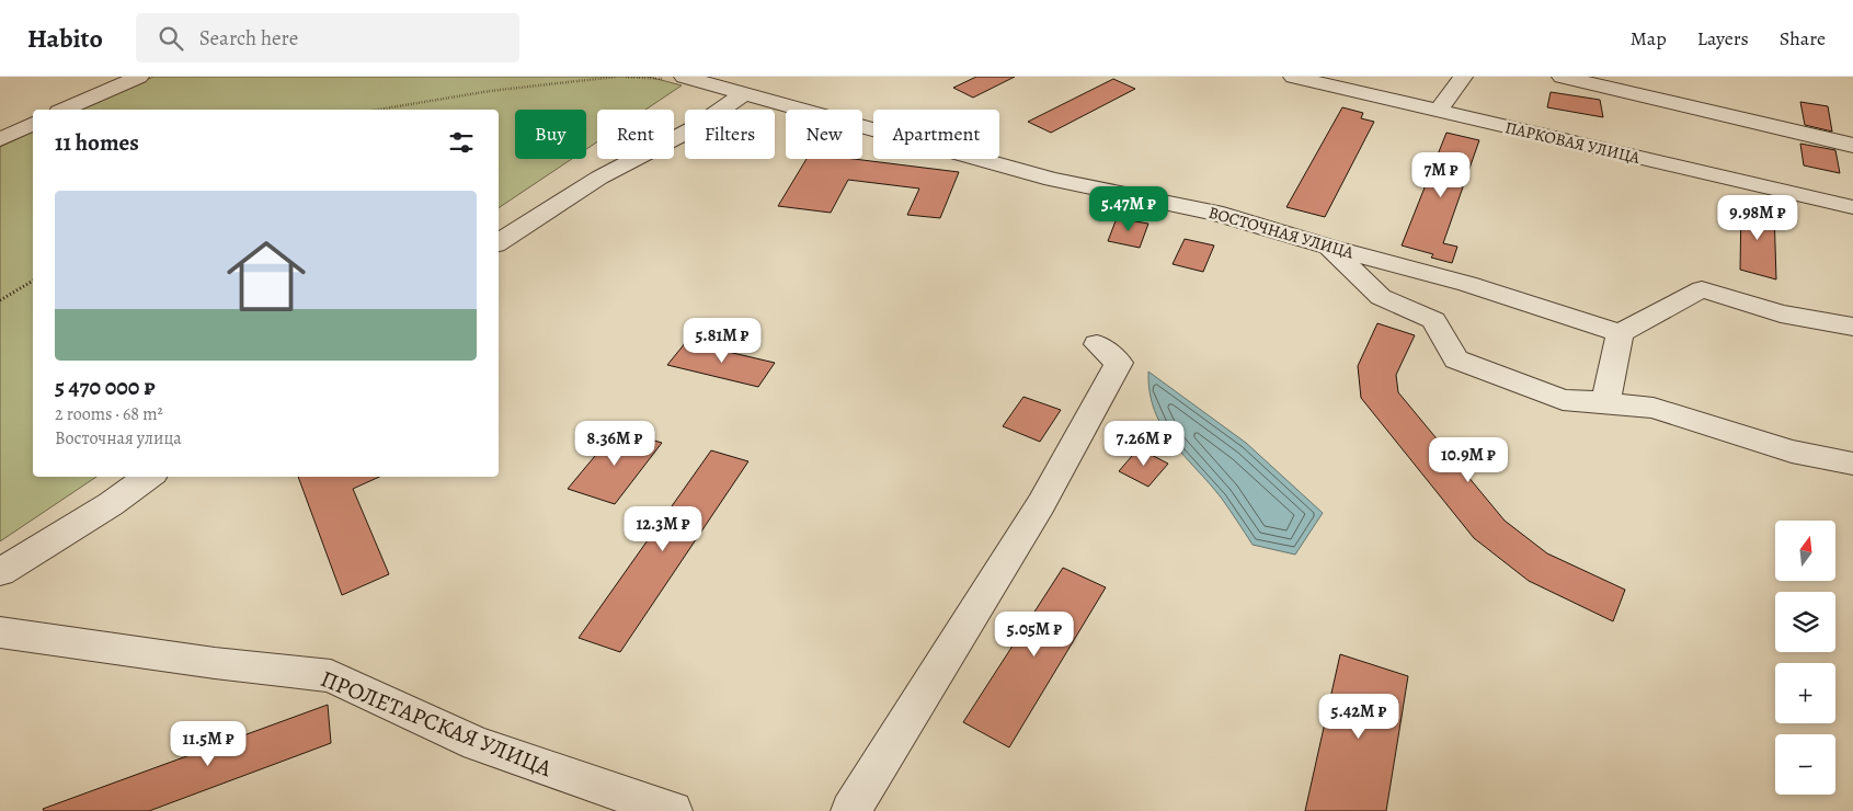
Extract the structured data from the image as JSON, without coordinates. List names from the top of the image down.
{
  "streets": {
    "street": ["ПАРКОВАЯ УЛИЦА", "ВОСТОЧНАЯ УЛИЦА", "ПРОЛЕТАРСКАЯ УЛИЦА"]
  },
  "north": "top",
  "page": {
    "header": "Habito",
    "search": "Search here",
    "nav": ["Map", "Layers", "Share"],
    "chip": [
      "Buy",
      "Rent",
      "Filters",
      "New",
      "Apartment"
    ],
    "heading": "11 homes",
    "price": [
      "7M ₽",
      "5.47M ₽",
      "9.98M ₽",
      "5.81M ₽",
      "8.36M ₽",
      "7.26M ₽",
      "10.9M ₽",
      "12.3M ₽",
      "5.05M ₽",
      "5.42M ₽",
      "11.5M ₽"
    ],
    "list": [
      {
        "name": "5 470 000 ₽",
        "note": "2 rooms · 68 m² · Восточная улица"
      }
    ],
    "map_buttons": ["+", "−"]
  }
}
